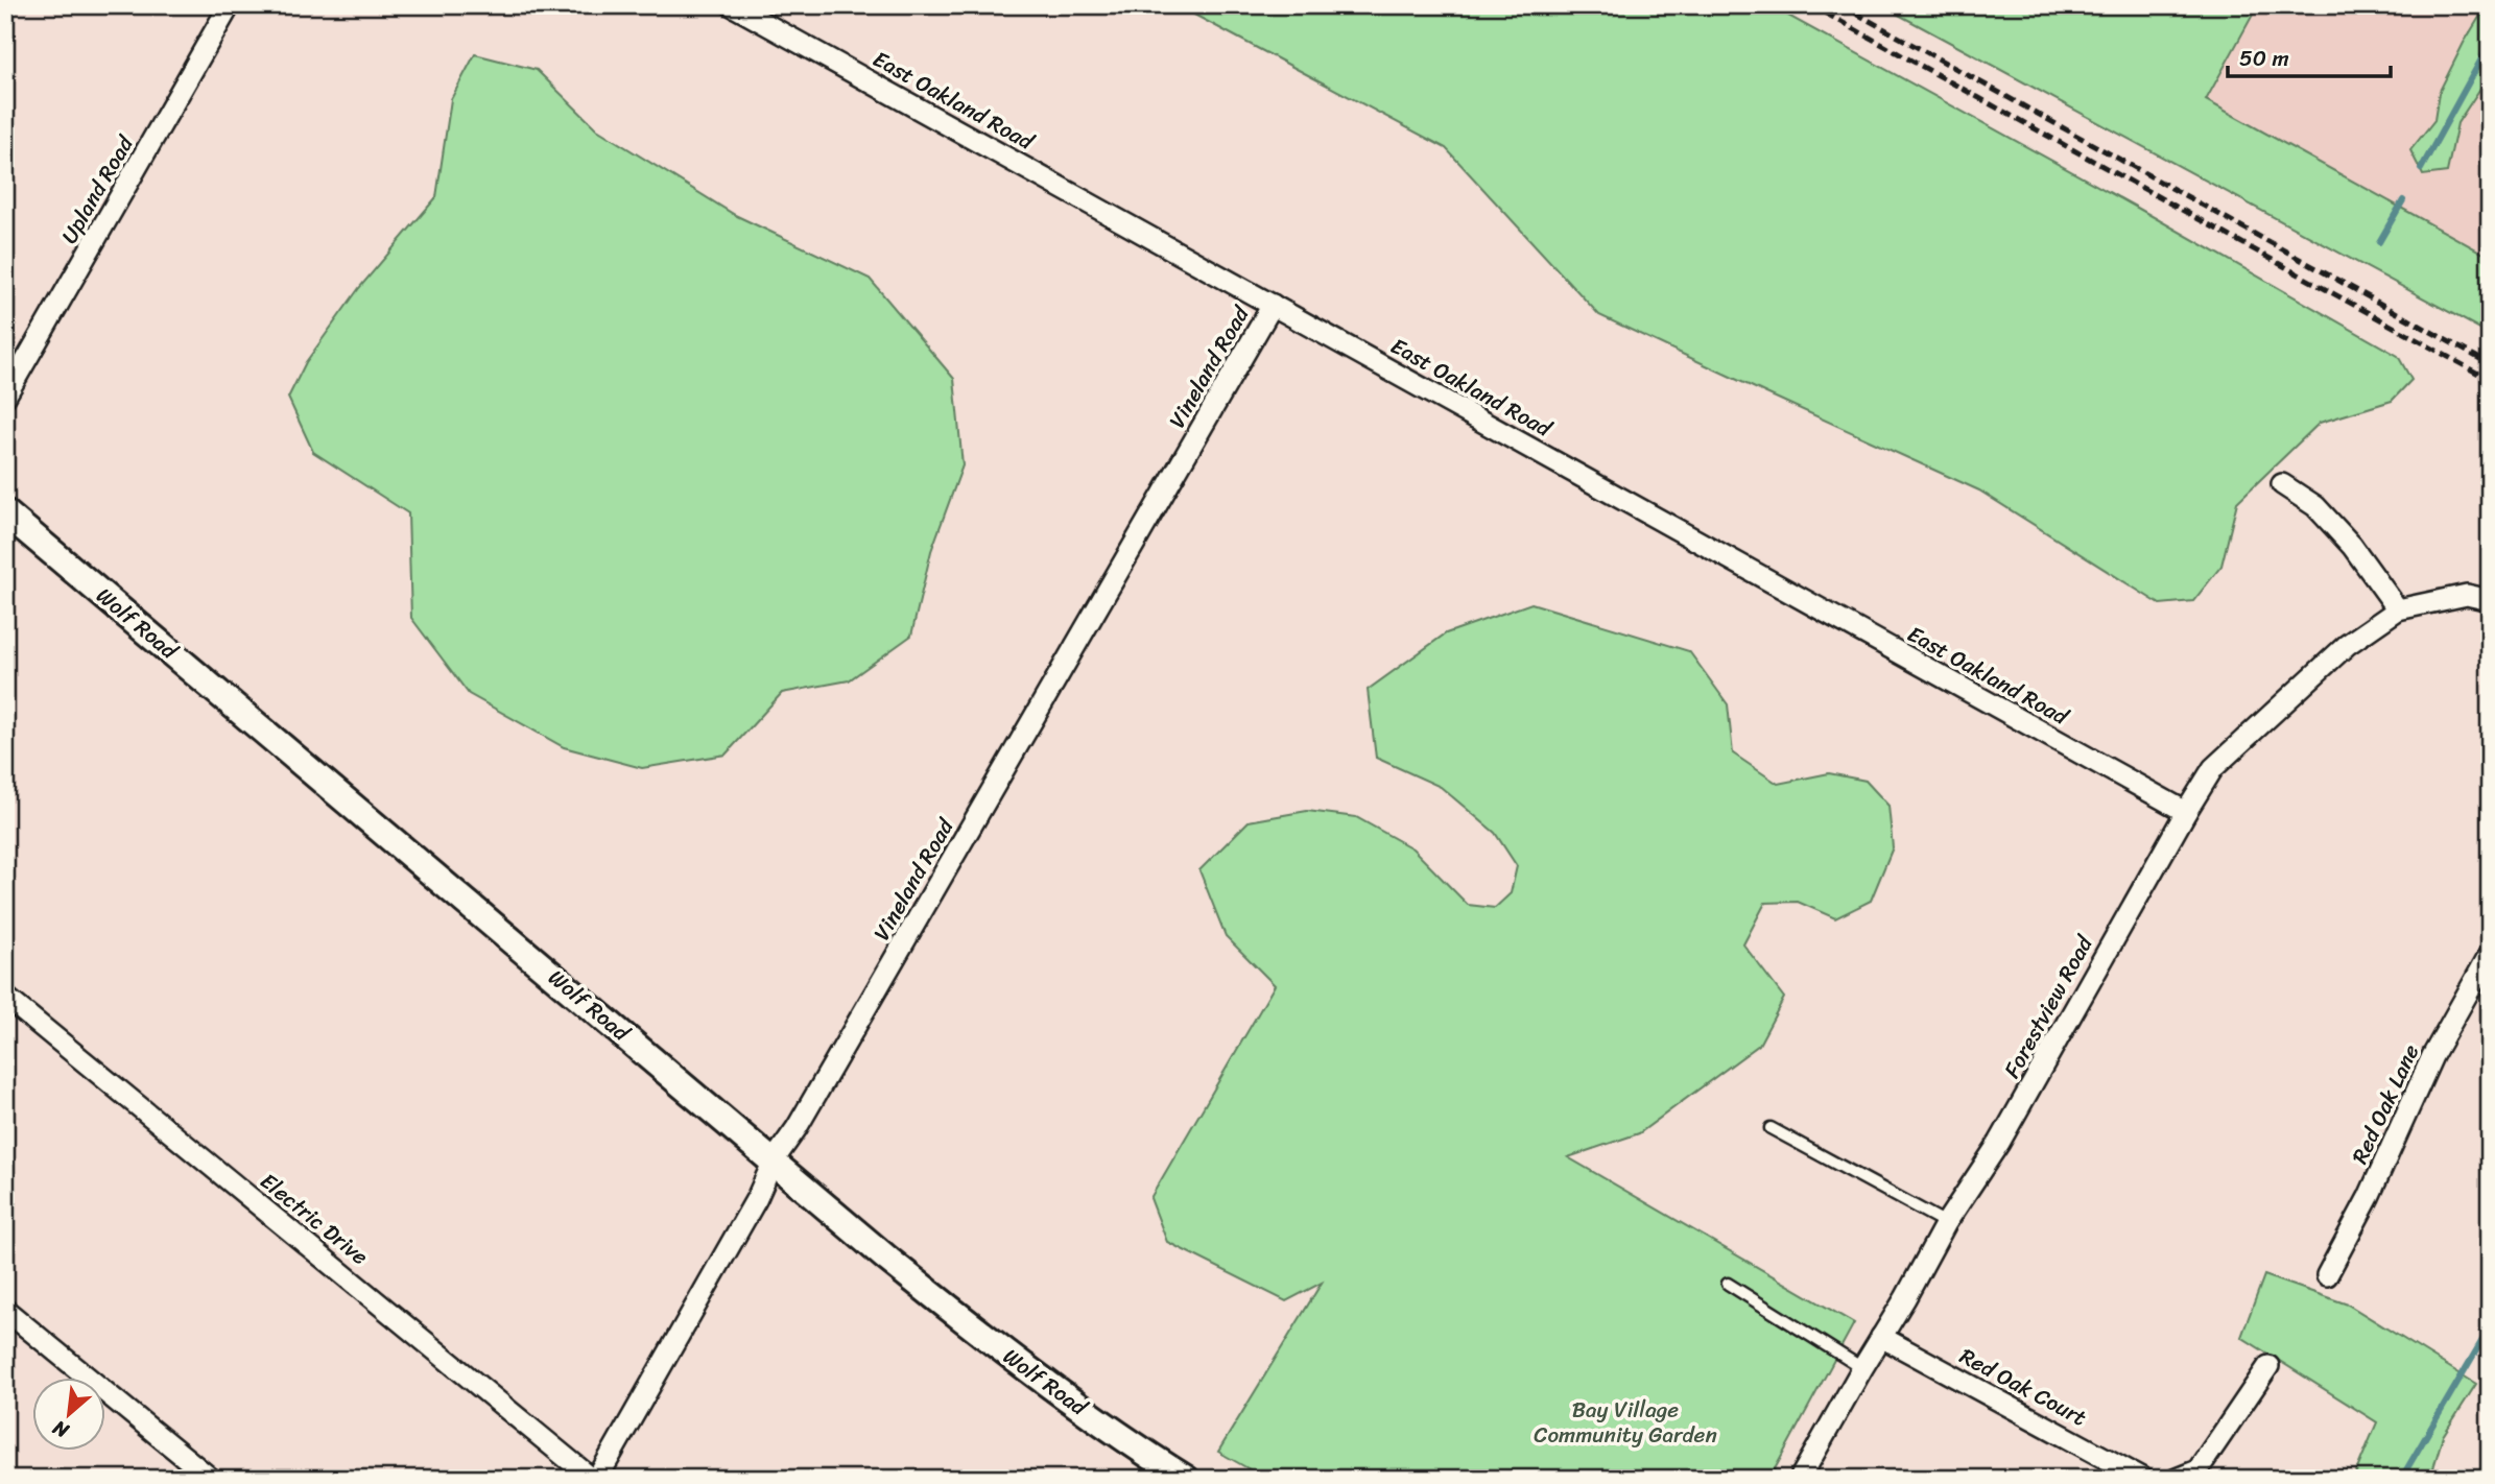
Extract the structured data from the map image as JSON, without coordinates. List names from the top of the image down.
{
  "streets": {
    "street": [
      "East Oakland Road",
      "Upland Road",
      "Vineland Road",
      "Wolf Road",
      "Forestview Road",
      "Red Oak Lane",
      "Electric Drive",
      "Red Oak Court"
    ]
  },
  "crossings": [
    ["East Oakland Road", "Vineland Road"],
    ["East Oakland Road", "Forestview Road"],
    ["Vineland Road", "Wolf Road"],
    ["Vineland Road", "Electric Drive"],
    ["Forestview Road", "Red Oak Court"]
  ],
  "parks": ["Bay Village Community Garden"],
  "scale_bar": "50 m",
  "north": "bottom left"
}
